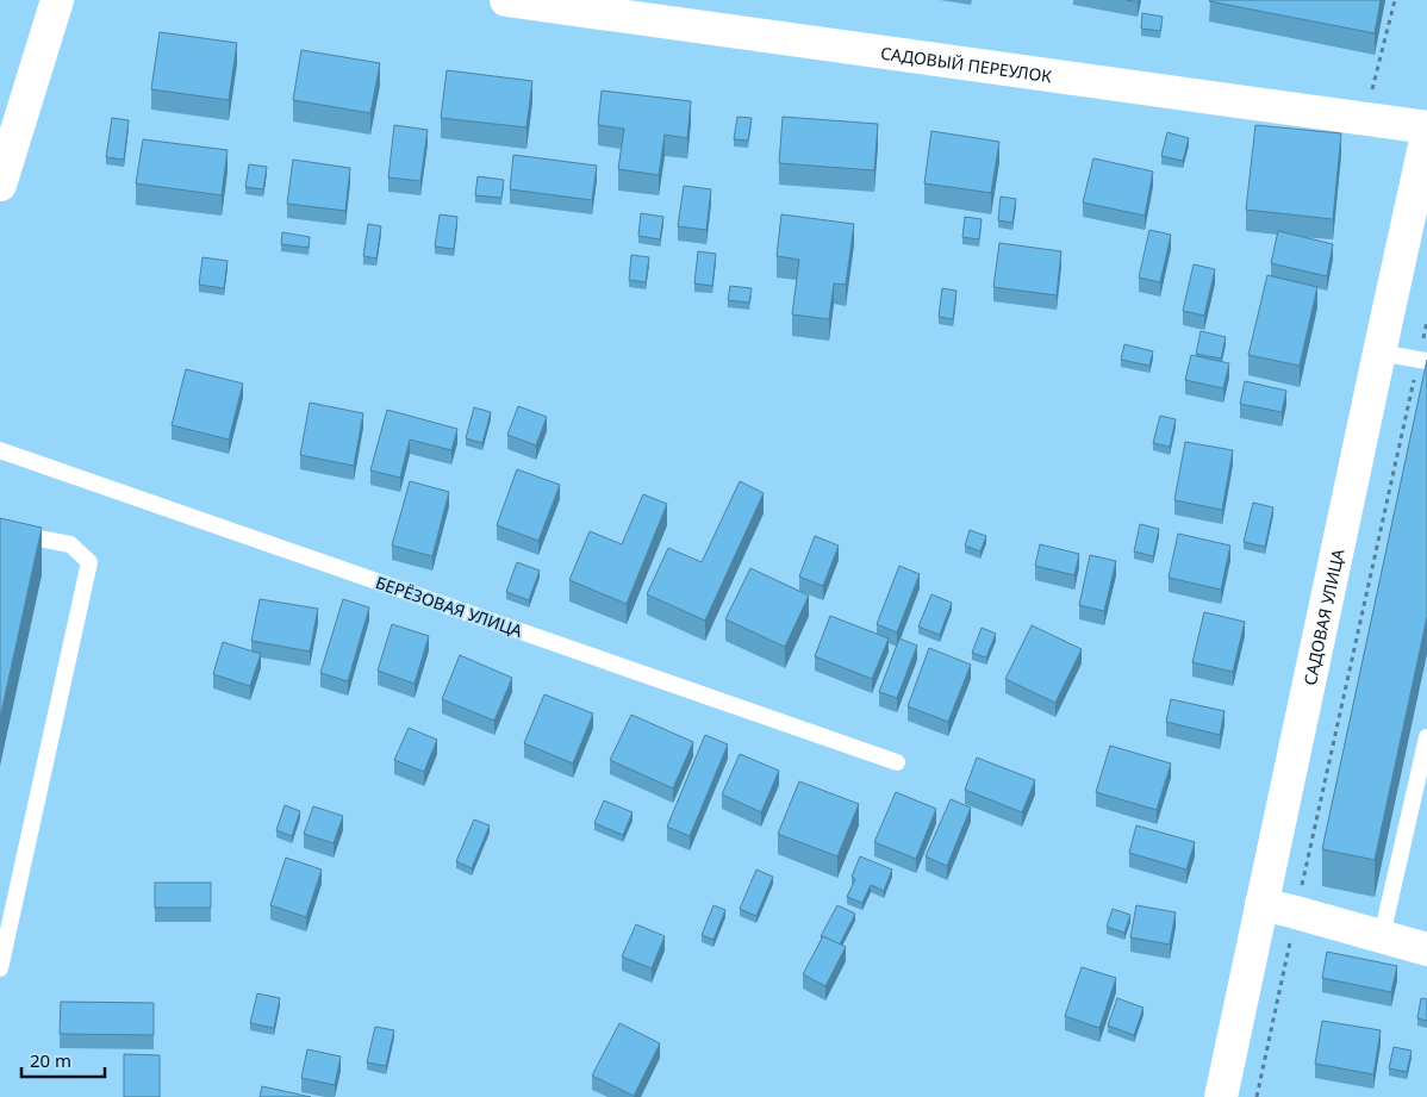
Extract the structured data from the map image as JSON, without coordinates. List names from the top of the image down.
{
  "streets": {
    "street": ["САДОВЫЙ ПЕРЕУЛОК", "САДОВАЯ УЛИЦА"],
    "lane": ["БЕРЁЗОВАЯ УЛИЦА"]
  },
  "scale_bar": "20 m"
}
